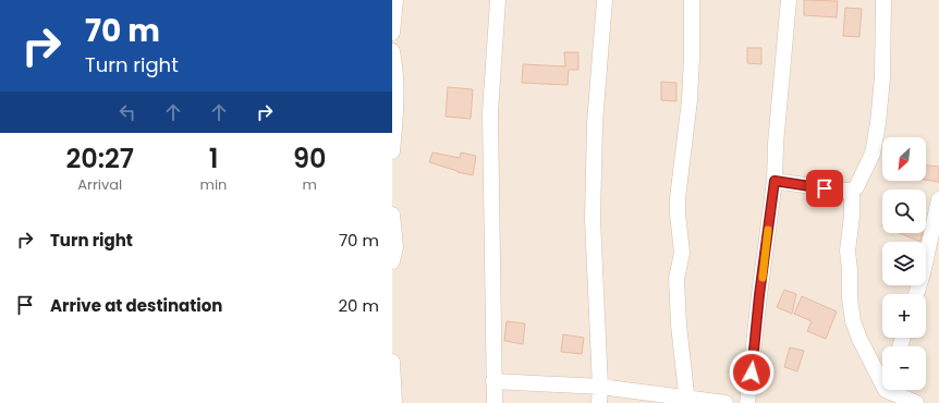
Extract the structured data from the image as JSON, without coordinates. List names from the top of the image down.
{
  "north": "bottom left",
  "page": {
    "turn": ["70 m", "Turn right"],
    "eta": [
      "20:27",
      "Arrival",
      "1",
      "min",
      "90",
      "m"
    ],
    "map_buttons": ["+", "−"],
    "list": [
      {
        "name": "Turn right",
        "value": "70 m"
      },
      {
        "name": "Arrive at destination",
        "value": "20 m"
      }
    ]
  }
}
